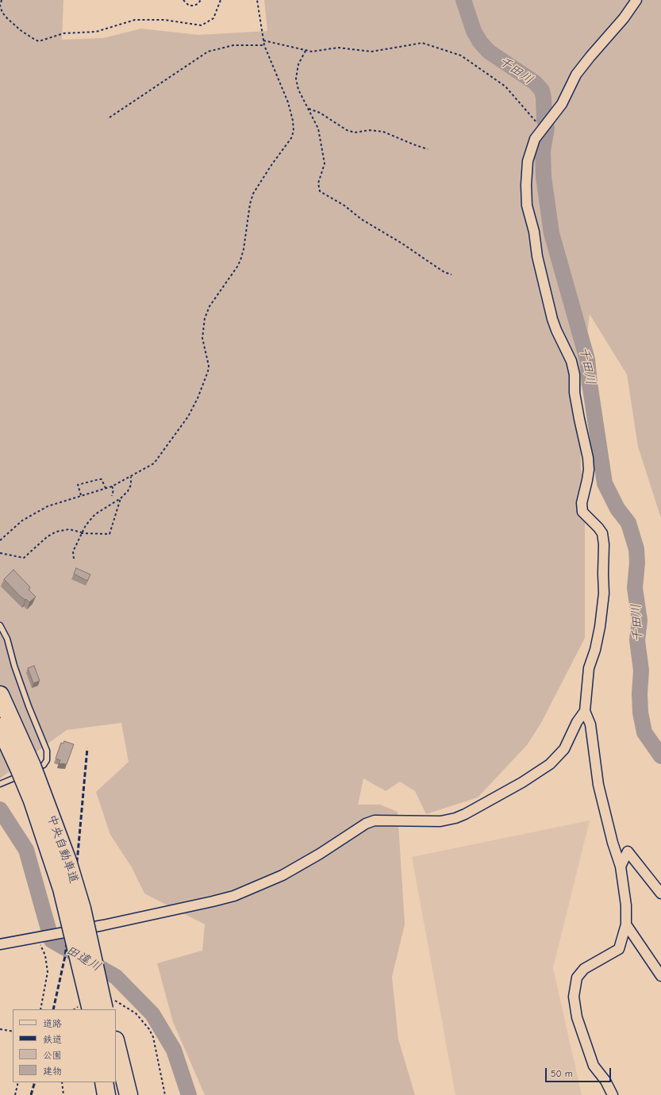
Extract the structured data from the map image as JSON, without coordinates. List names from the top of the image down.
{
  "streets": {
    "highway": ["中央自動車道"]
  },
  "water": ["千田川", "田違川"],
  "legend": [
    "道路",
    "鉄道",
    "公園",
    "建物"
  ],
  "scale_bar": "50 m"
}
